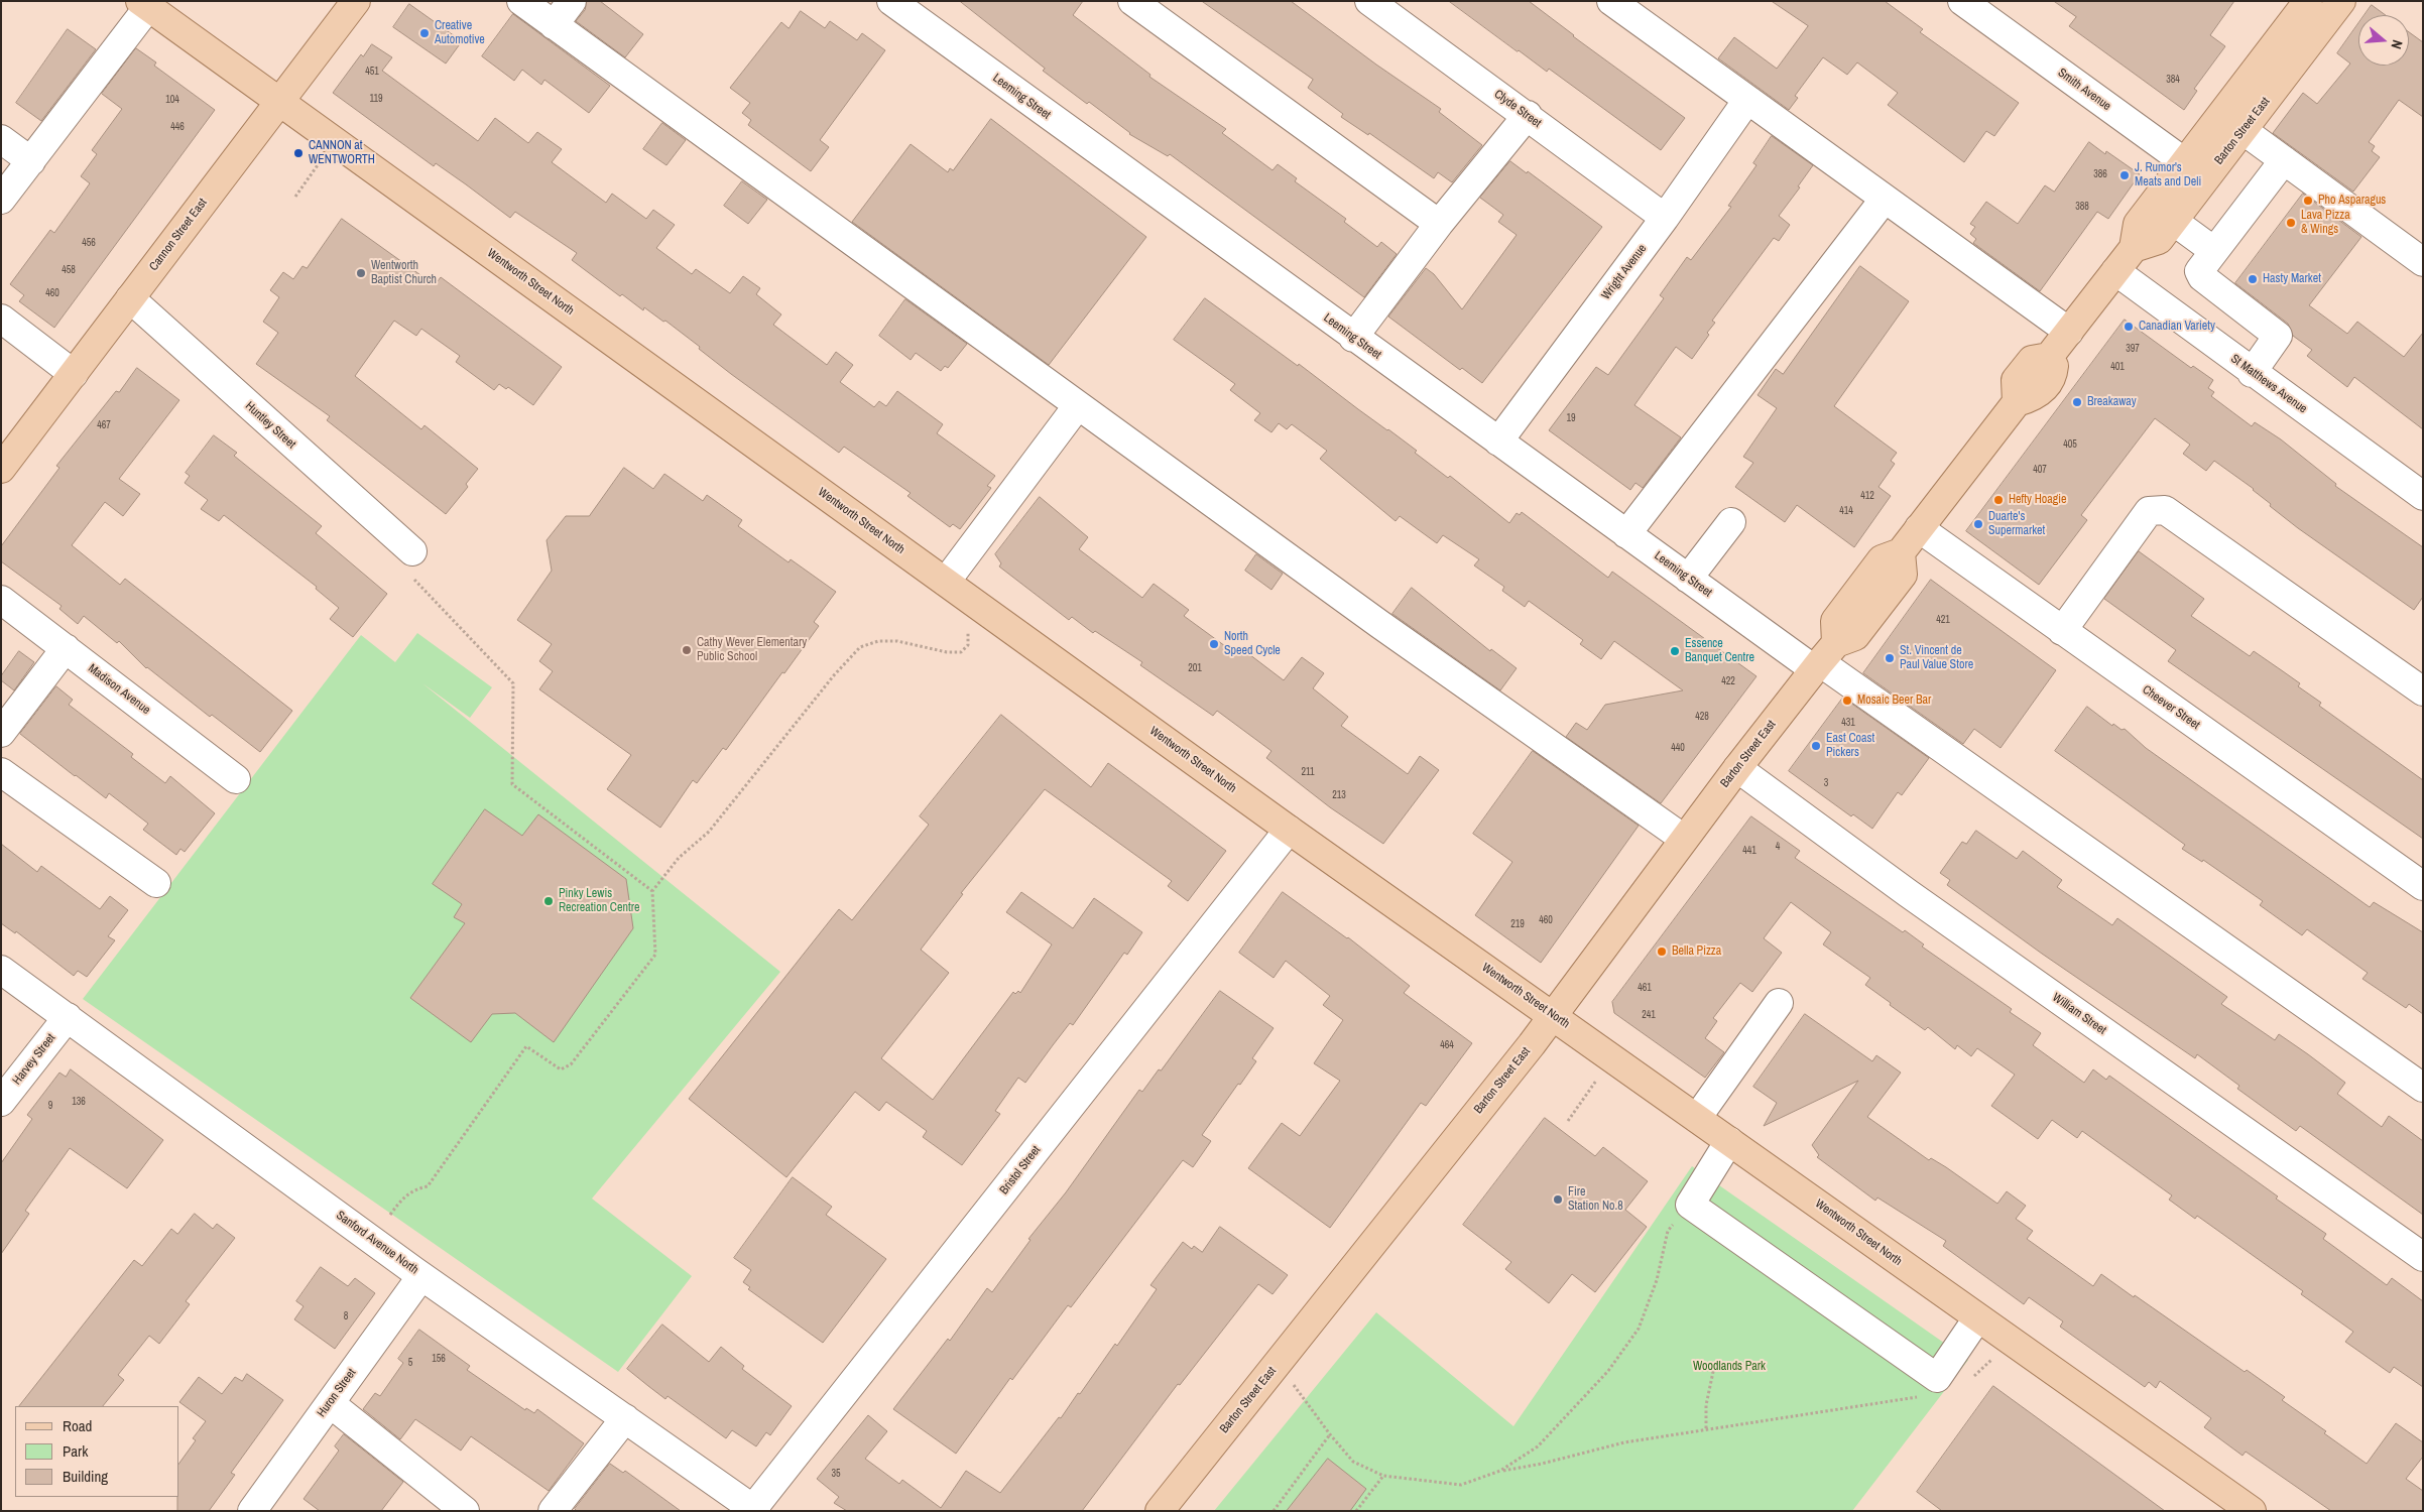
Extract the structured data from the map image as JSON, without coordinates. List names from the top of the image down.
{
  "streets": {
    "main road": ["Barton Street East", "Cannon Street East", "Wentworth Street North"],
    "street": [
      "Smith Avenue",
      "Leeming Street",
      "Clyde Street",
      "Wright Avenue",
      "St Matthews Avenue",
      "Huntley Street",
      "Madison Avenue",
      "Cheever Street",
      "William Street",
      "Harvey Street",
      "Bristol Street",
      "Sanford Avenue North",
      "Huron Street"
    ]
  },
  "crossings": [
    ["Smith Avenue", "Barton Street East"],
    ["Leeming Street", "Barton Street East"],
    ["Leeming Street", "Wright Avenue"],
    ["Clyde Street", "Wright Avenue"],
    ["Barton Street East", "Wentworth Street North"],
    ["Barton Street East", "St Matthews Avenue"],
    ["Barton Street East", "Cheever Street"],
    ["Barton Street East", "William Street"],
    ["Cannon Street East", "Wentworth Street North"],
    ["Cannon Street East", "Huntley Street"],
    ["Wentworth Street North", "Bristol Street"],
    ["Harvey Street", "Sanford Avenue North"],
    ["Bristol Street", "Sanford Avenue North"],
    ["Sanford Avenue North", "Huron Street"]
  ],
  "parks": ["Woodlands Park"],
  "places": [
    "Creative Automotive",
    "CANNON at WENTWORTH",
    "J. Rumor's Meats and Deli",
    "Pho Asparagus",
    "Lava Pizza & Wings",
    "Wentworth Baptist Church",
    "Hasty Market",
    "Canadian Variety",
    "Breakaway",
    "Hefty Hoagie",
    "Duarte's Supermarket",
    "North Speed Cycle",
    "Cathy Wever Elementary Public School",
    "Essence Banquet Centre",
    "St. Vincent de Paul Value Store",
    "Mosaic Beer Bar",
    "East Coast Pickers",
    "Pinky Lewis Recreation Centre",
    "Bella Pizza",
    "Fire Station No.8"
  ],
  "house_numbers": [
    "451",
    "384",
    "119",
    "104",
    "446",
    "386",
    "388",
    "456",
    "458",
    "460",
    "397",
    "401",
    "19",
    "467",
    "405",
    "407",
    "412",
    "414",
    "421",
    "201",
    "422",
    "428",
    "431",
    "440",
    "211",
    "3",
    "213",
    "4",
    "441",
    "460",
    "219",
    "461",
    "241",
    "464",
    "136",
    "9",
    "8",
    "156",
    "5",
    "35"
  ],
  "legend": ["Road", "Park", "Building"],
  "north": "right"
}
